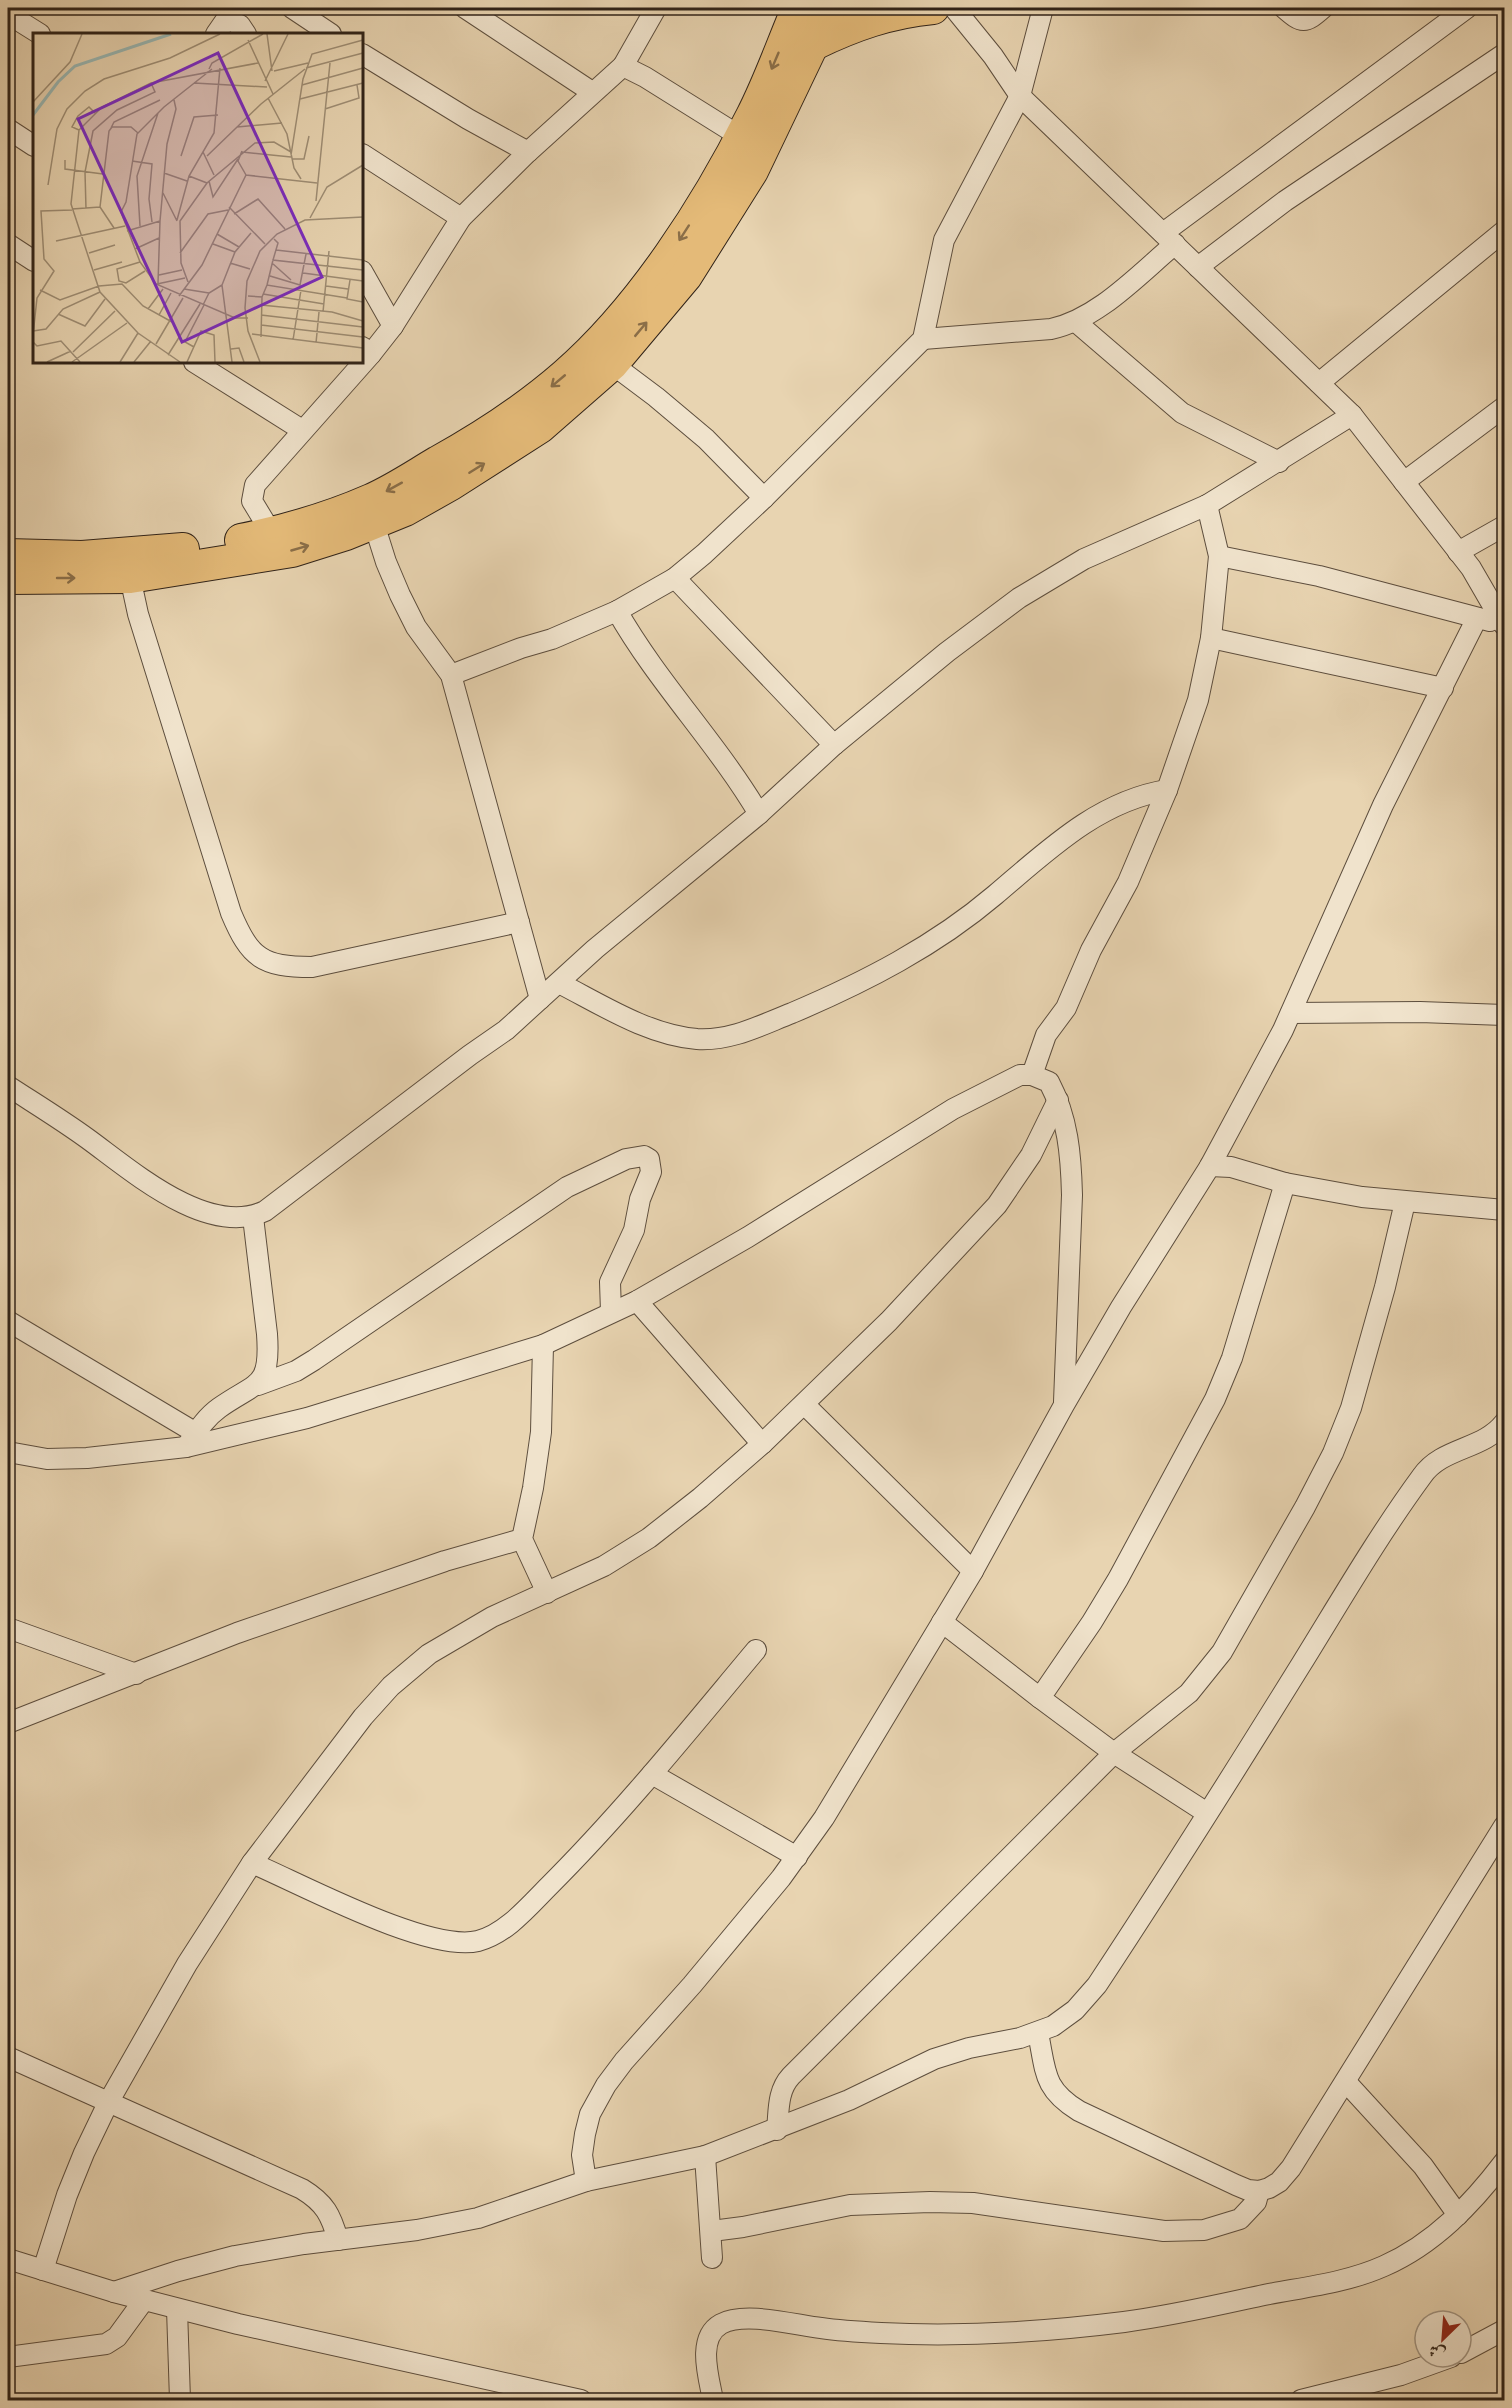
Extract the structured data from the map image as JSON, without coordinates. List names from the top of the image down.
{
  "north": "bottom left"
}
